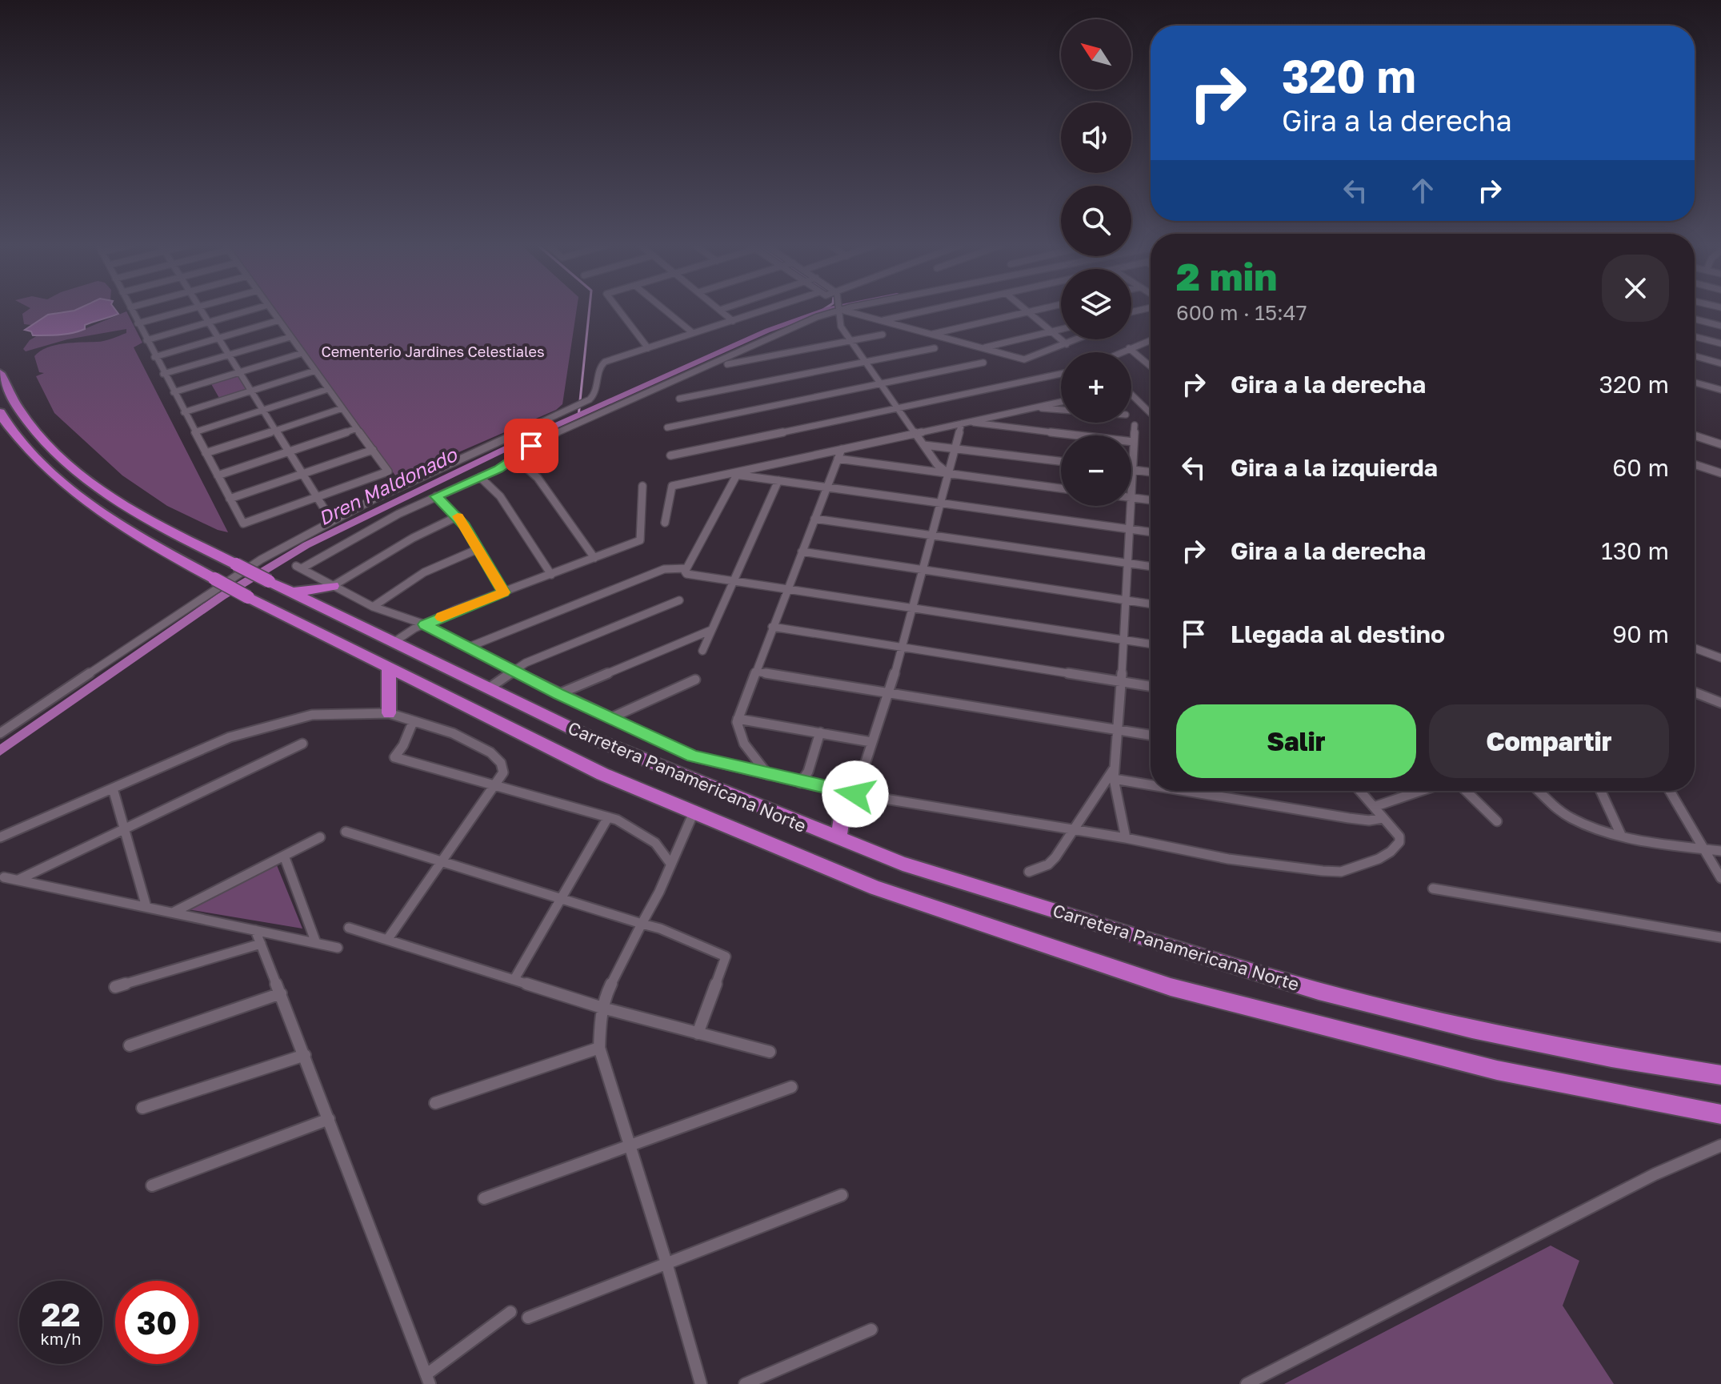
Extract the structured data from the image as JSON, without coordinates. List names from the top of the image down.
{
  "streets": {
    "highway": ["Carretera Panamericana Norte"]
  },
  "water": ["Dren Maldonado"],
  "parks": ["Cementerio Jardines Celestiales"],
  "north": "top left",
  "page": {
    "map_buttons": ["+", "−"],
    "turn": ["320 m", "Gira a la derecha"],
    "heading": ["2 min", "600 m · 15:47"],
    "list": [
      {
        "name": "Gira a la derecha",
        "value": "320 m"
      },
      {
        "name": "Gira a la izquierda",
        "value": "60 m"
      },
      {
        "name": "Gira a la derecha",
        "value": "130 m"
      },
      {
        "name": "Llegada al destino",
        "value": "90 m"
      }
    ],
    "buttons": ["Salir", "Compartir"],
    "speed": "22 km/h",
    "limit": "30"
  }
}
